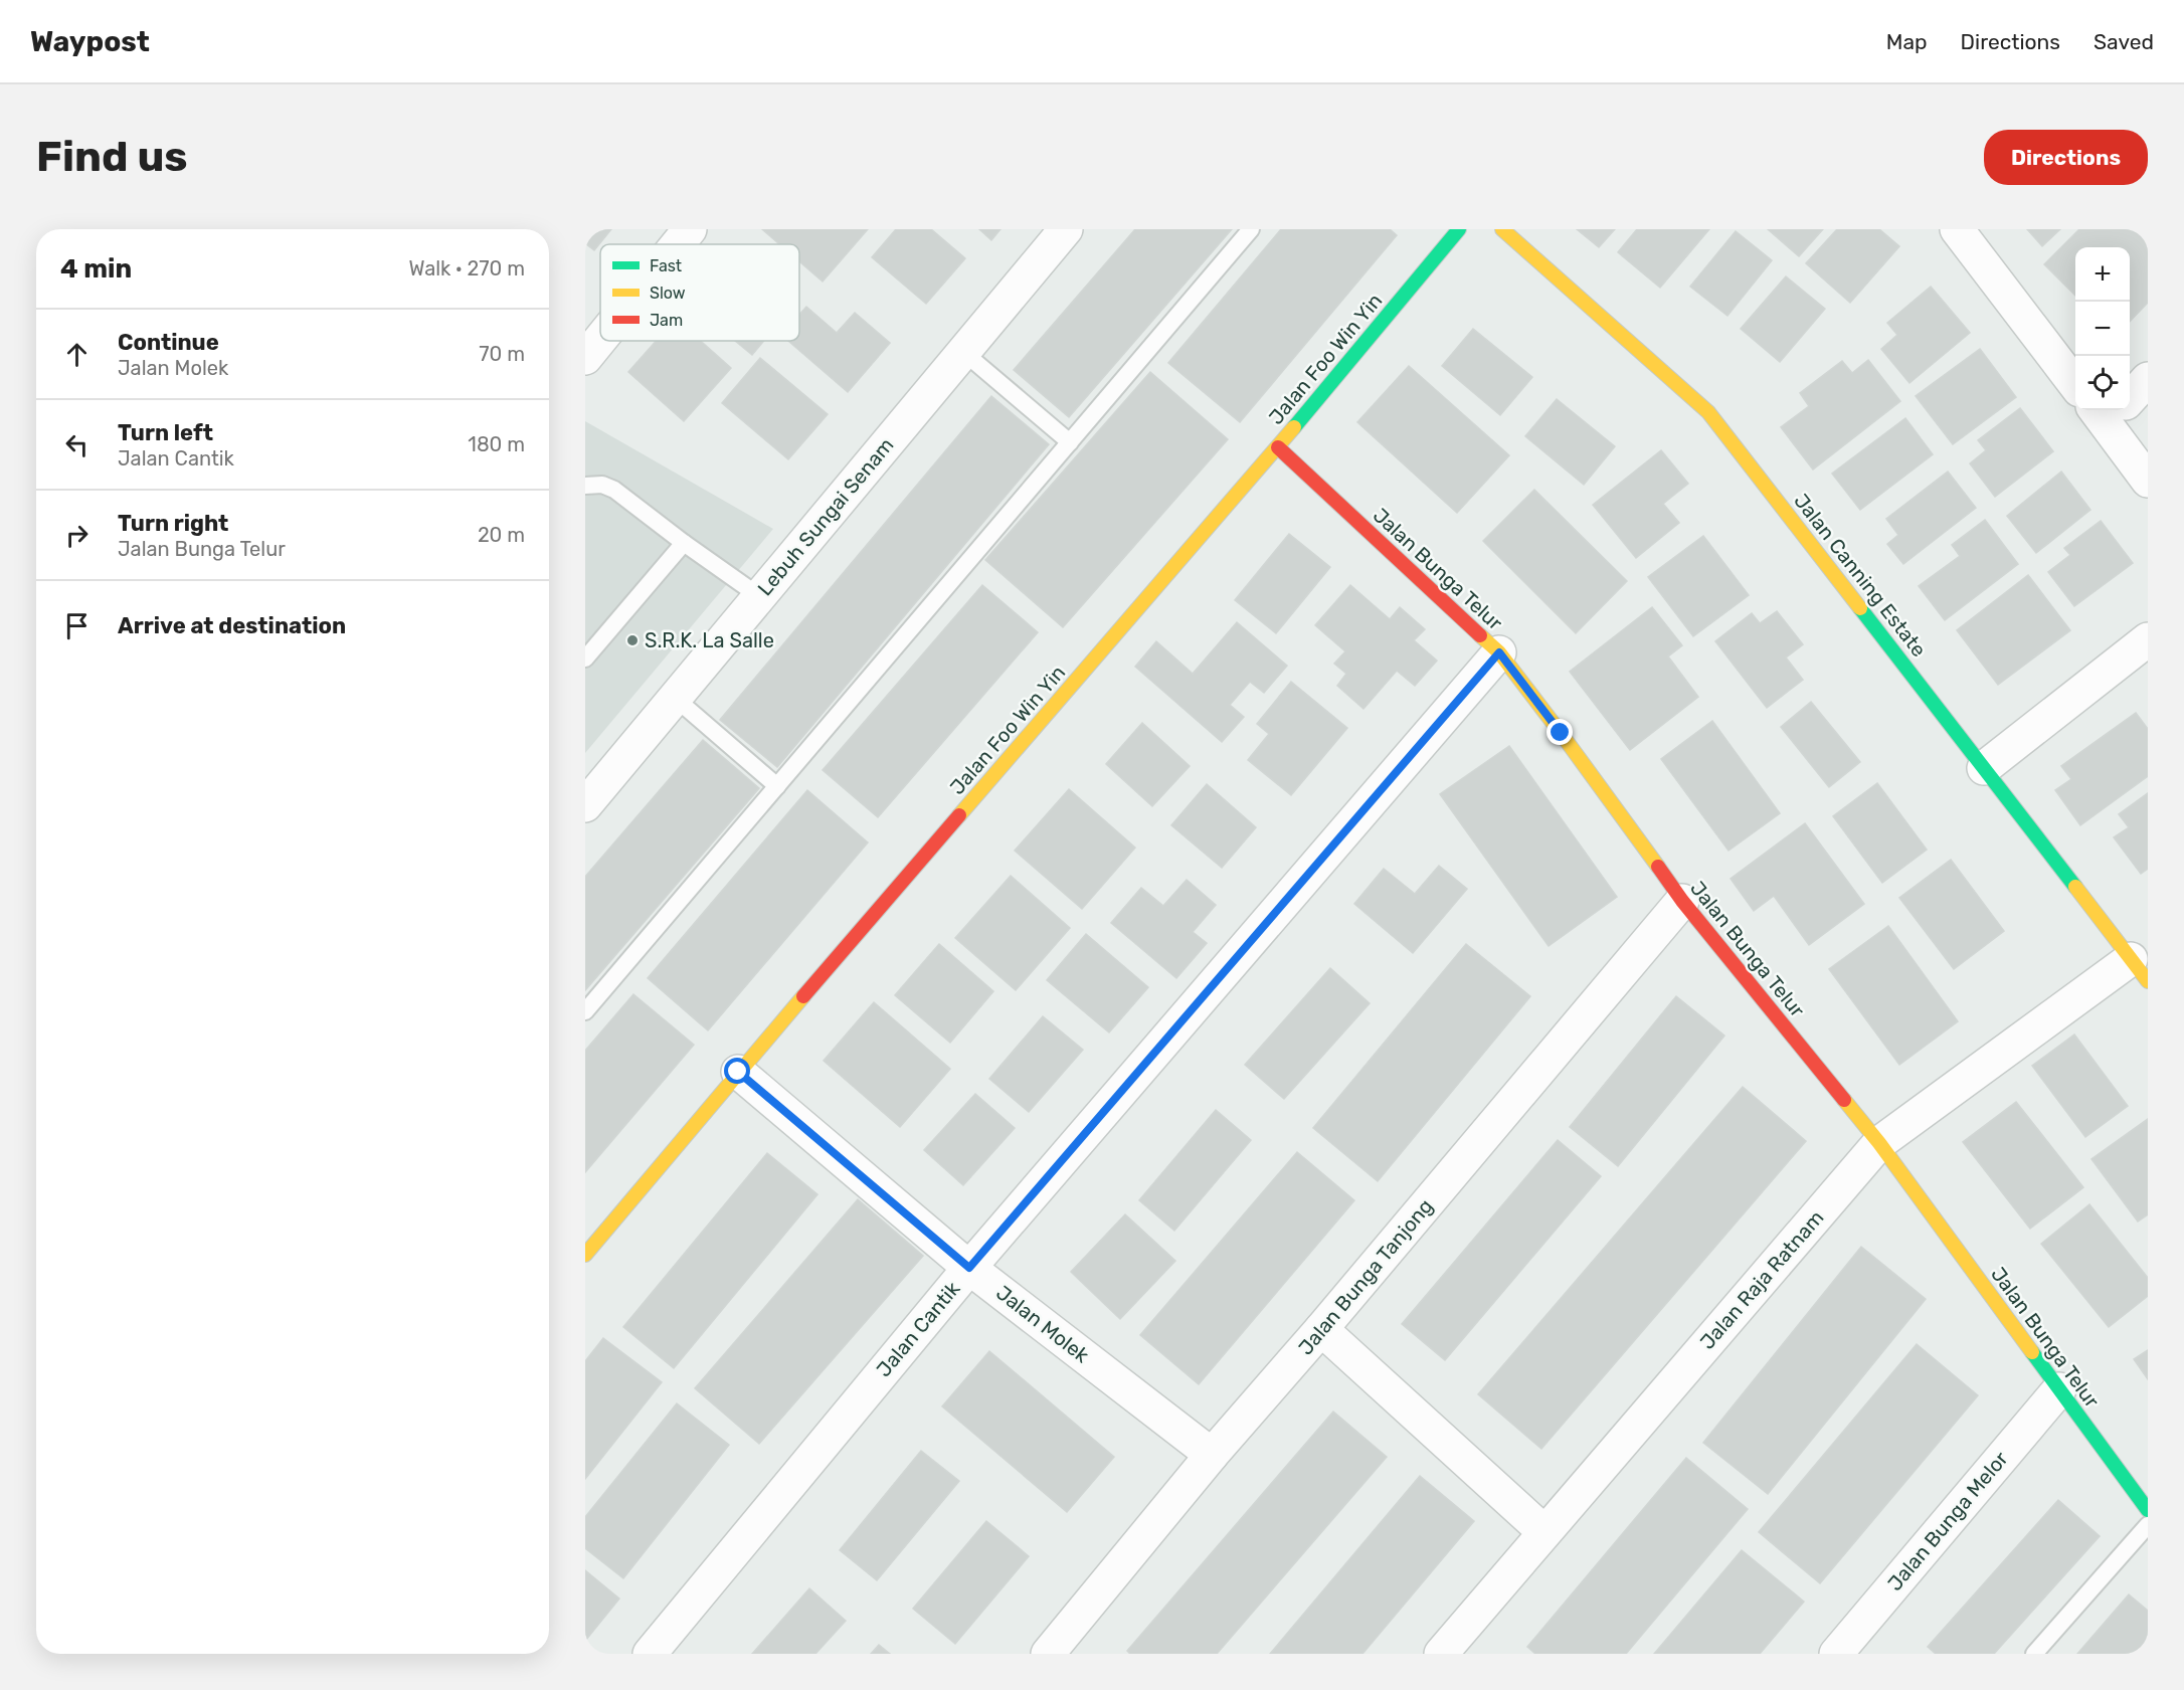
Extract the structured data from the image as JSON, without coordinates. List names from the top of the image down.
{
  "streets": {
    "street": [
      "Jalan Foo Win Yin",
      "Lebuh Sungai Senam",
      "Jalan Bunga Telur",
      "Jalan Canning Estate",
      "Jalan Bunga Tanjong",
      "Jalan Raja Ratnam",
      "Jalan Molek",
      "Jalan Cantik",
      "Jalan Bunga Melor"
    ]
  },
  "crossings": [
    ["Jalan Foo Win Yin", "Jalan Bunga Telur"],
    ["Jalan Foo Win Yin", "Jalan Molek"],
    ["Jalan Bunga Telur", "Jalan Bunga Tanjong"],
    ["Jalan Bunga Telur", "Jalan Raja Ratnam"],
    ["Jalan Bunga Telur", "Jalan Cantik"],
    ["Jalan Bunga Telur", "Jalan Bunga Melor"],
    ["Jalan Canning Estate", "Jalan Raja Ratnam"],
    ["Jalan Bunga Tanjong", "Jalan Molek"],
    ["Jalan Molek", "Jalan Cantik"]
  ],
  "places": ["S.R.K. La Salle"],
  "legend": ["Fast", "Slow", "Jam"],
  "page": {
    "header": "Waypost",
    "nav": ["Map", "Directions", "Saved"],
    "buttons": "Directions",
    "title": "Find us",
    "heading": ["4 min", "Walk · 270 m"],
    "map_buttons": ["+", "−"],
    "list": [
      ["Continue", "Jalan Molek", "70 m"],
      ["Turn left", "Jalan Cantik", "180 m"],
      ["Turn right", "Jalan Bunga Telur", "20 m"],
      "Arrive at destination"
    ]
  }
}
